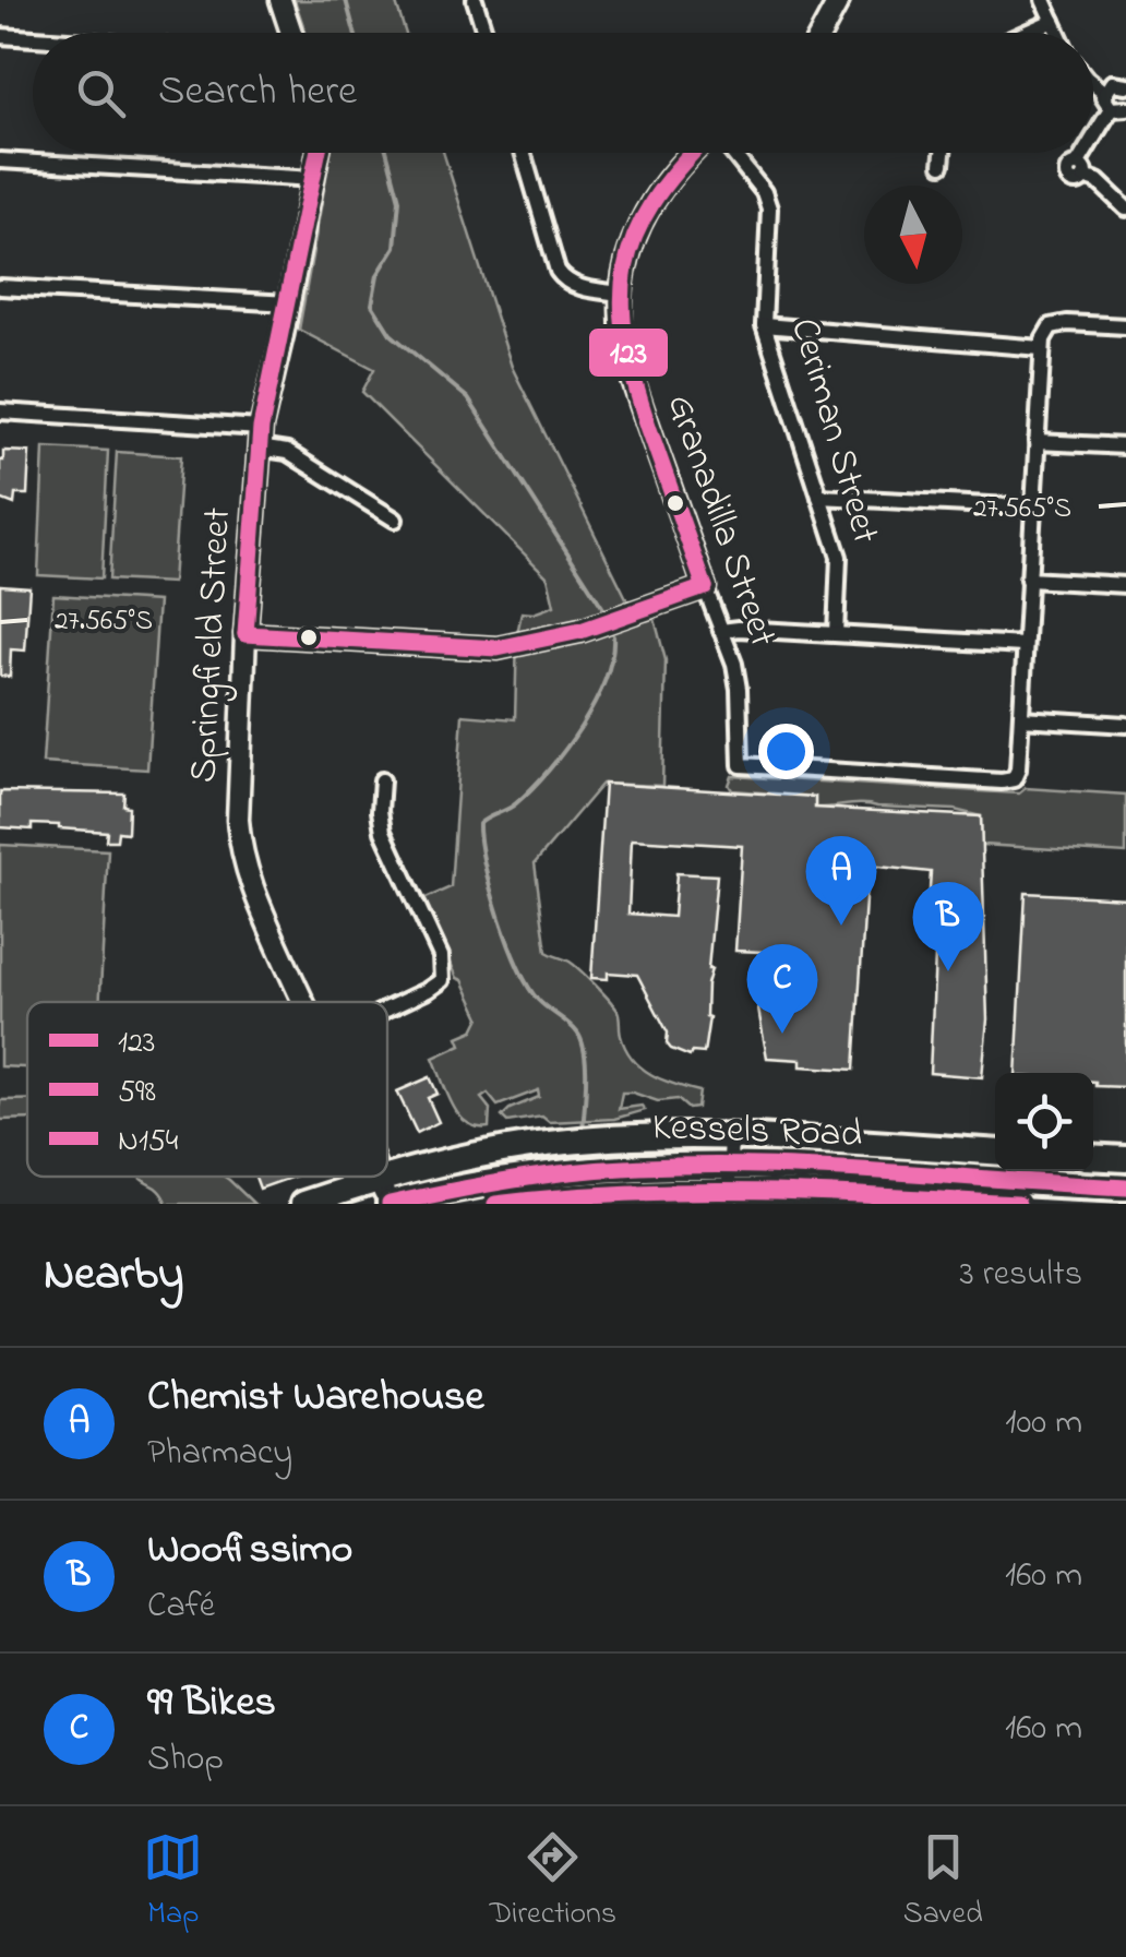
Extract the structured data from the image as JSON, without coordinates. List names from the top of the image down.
{
  "streets": {
    "highway": ["Kessels Road"],
    "street": ["Ceriman Street", "Granadilla Street", "Springfield Street"]
  },
  "crossings": [
    ["Springfield Street", "Kessels Road"]
  ],
  "lines": ["transit line 123", "transit line 598", "transit line N154"],
  "legend": ["123", "598", "N154"],
  "north": "bottom",
  "page": {
    "search": "Search here",
    "pins": ["A", "B", "C"],
    "heading": ["Nearby", "3 results"],
    "list": [
      {
        "mark": "A",
        "name": "Chemist Warehouse",
        "note": "Pharmacy",
        "value": "100 m"
      },
      {
        "mark": "B",
        "name": "Woofissimo",
        "note": "Café",
        "value": "160 m"
      },
      {
        "mark": "C",
        "name": "99 Bikes",
        "note": "Shop",
        "value": "160 m"
      }
    ],
    "nav": ["Map", "Directions", "Saved"]
  },
  "coordinates": ["27.565°S"]
}
